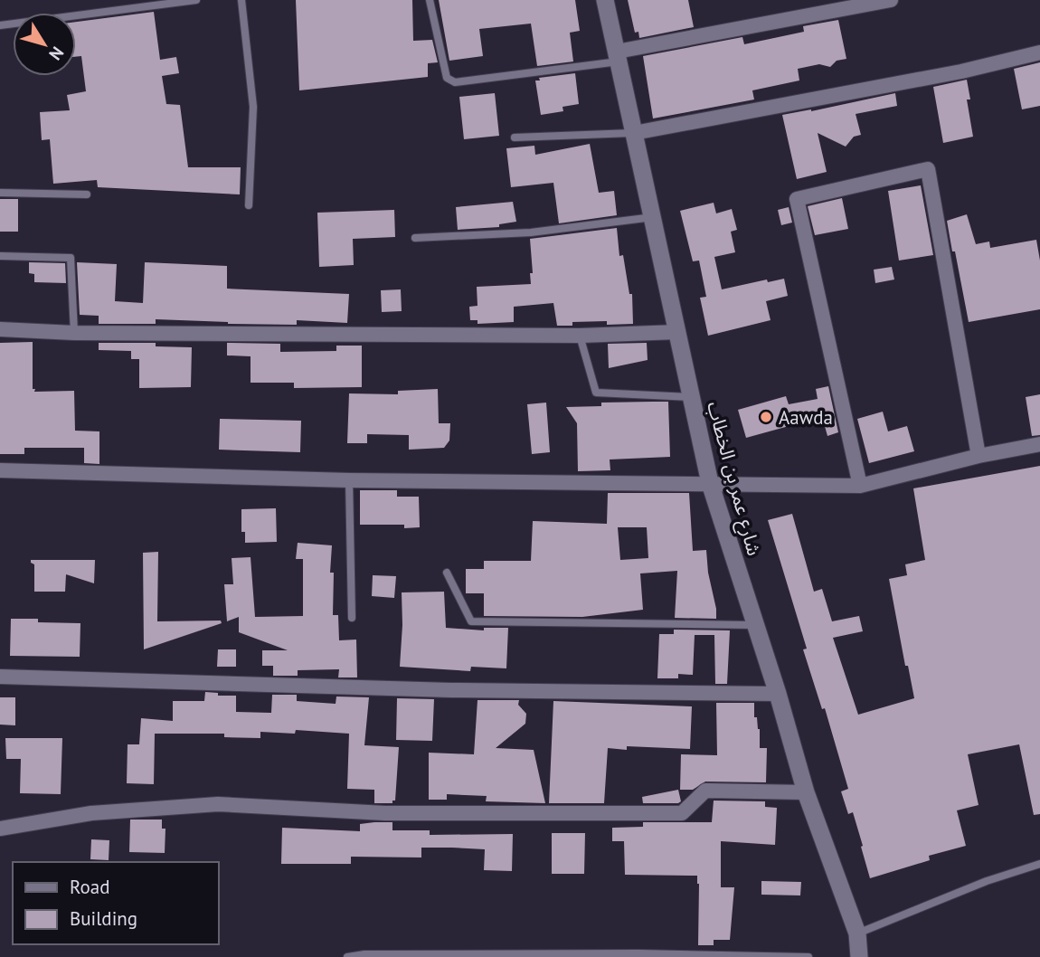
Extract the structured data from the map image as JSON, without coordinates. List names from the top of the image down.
{
  "streets": {
    "main road": ["شارع عمر بن الخطاب"]
  },
  "places": ["Aawda"],
  "legend": ["Road", "Building"],
  "north": "bottom right"
}
